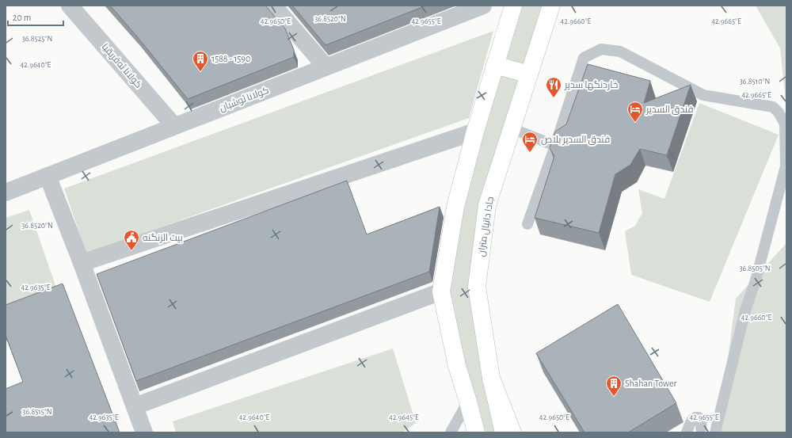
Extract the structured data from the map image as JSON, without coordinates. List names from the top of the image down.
{
  "streets": {
    "main road": ["جادا دانيال متران"],
    "street": ["كولانا ئه‌فریقیا", "كولانا ئوشيان"]
  },
  "crossings": [
    ["كولانا ئه‌فریقیا", "كولانا ئوشيان"]
  ],
  "places": {
    "building": ["1588 - 1590", "Shahan Tower"],
    "restaurant": ["خاردنگها سدير"],
    "hotel": ["فندق السدير", "فندق السدير بلاص"],
    "public building": ["بيت الزنگنه"]
  },
  "scale_bar": "20 m",
  "coordinates": [
    "36.8520°N",
    "42.9650°E",
    "42.9655°E",
    "42.9660°E",
    "42.9665°E",
    "36.8525°N",
    "42.9640°E",
    "36.8510°N",
    "36.8505°N",
    "42.9635°E",
    "36.8515°N",
    "42.9645°E"
  ]
}
